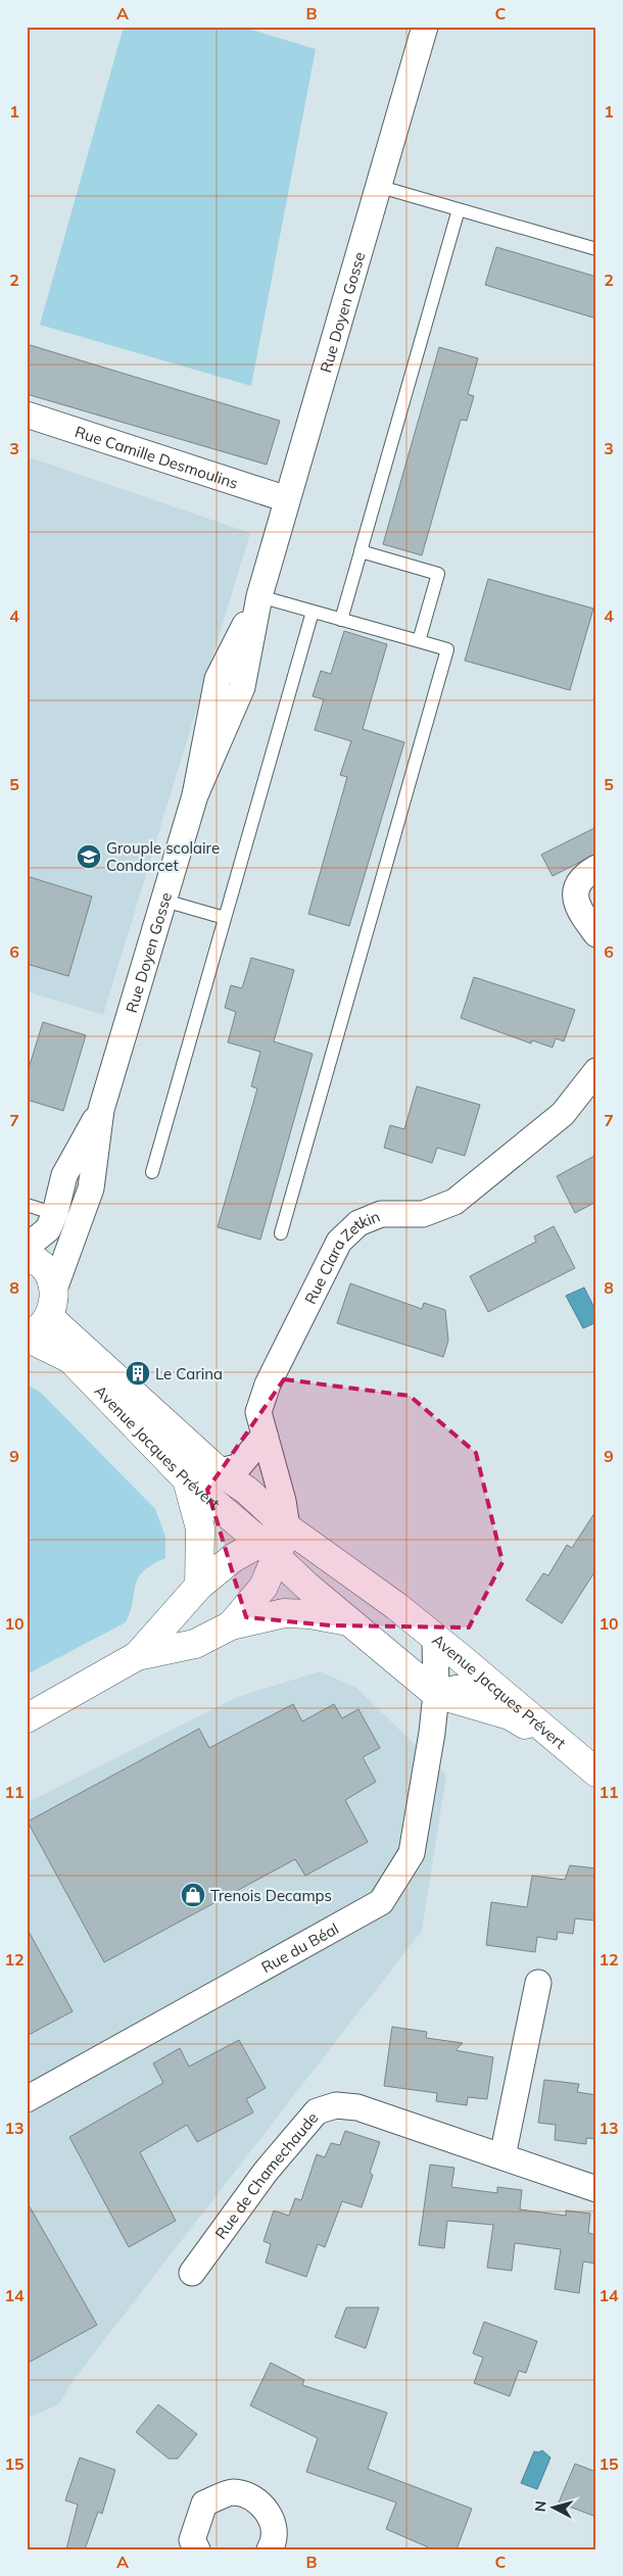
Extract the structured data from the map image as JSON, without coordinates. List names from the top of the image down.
{
  "streets": {
    "main road": ["Avenue Jacques Prévert"],
    "street": [
      "Rue Doyen Gosse",
      "Rue Camille Desmoulins",
      "Rue Clara Zetkin",
      "Rue du Béal",
      "Rue de Chamechaude"
    ]
  },
  "crossings": [
    ["Rue Doyen Gosse", "Rue Camille Desmoulins"],
    ["Rue Clara Zetkin", "Avenue Jacques Prévert"],
    ["Avenue Jacques Prévert", "Rue du Béal"]
  ],
  "places": {
    "school or university": ["Grouple scolaire Condorcet"],
    "building": ["Le Carina"],
    "shop": ["Trenois Decamps"]
  },
  "north": "left",
  "grid": {
    "columns": ["A", "B", "C"],
    "rows": [
      "1",
      "2",
      "3",
      "4",
      "5",
      "6",
      "7",
      "8",
      "9",
      "10",
      "11",
      "12",
      "13",
      "14",
      "15"
    ]
  }
}
